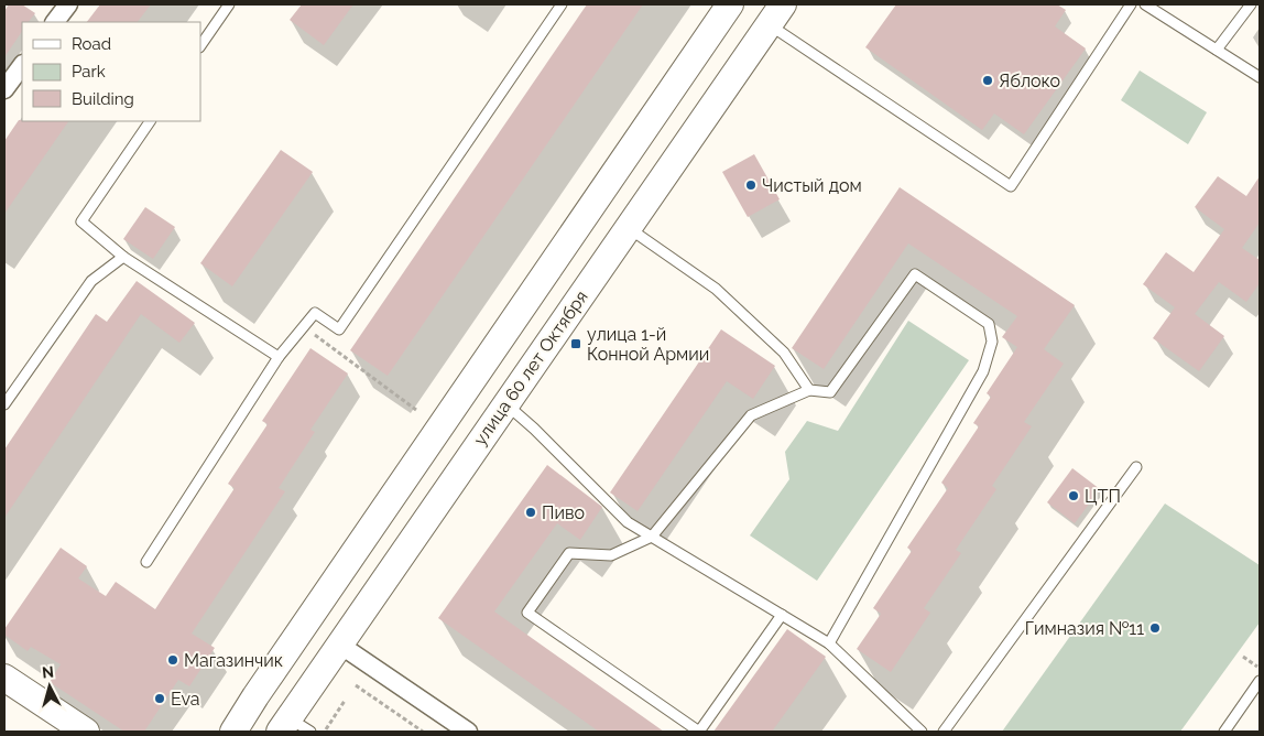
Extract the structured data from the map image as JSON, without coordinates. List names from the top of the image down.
{
  "streets": {
    "main road": ["улица 60 лет Октября"]
  },
  "places": {
    "other": [
      "Яблоко",
      "Чистый дом",
      "ЦТП",
      "Пиво",
      "Гимназия №11",
      "Магазинчик",
      "Eva"
    ],
    "transit": ["улица 1-й Конной Армии"]
  },
  "legend": ["Road", "Park", "Building"],
  "north": "top"
}
